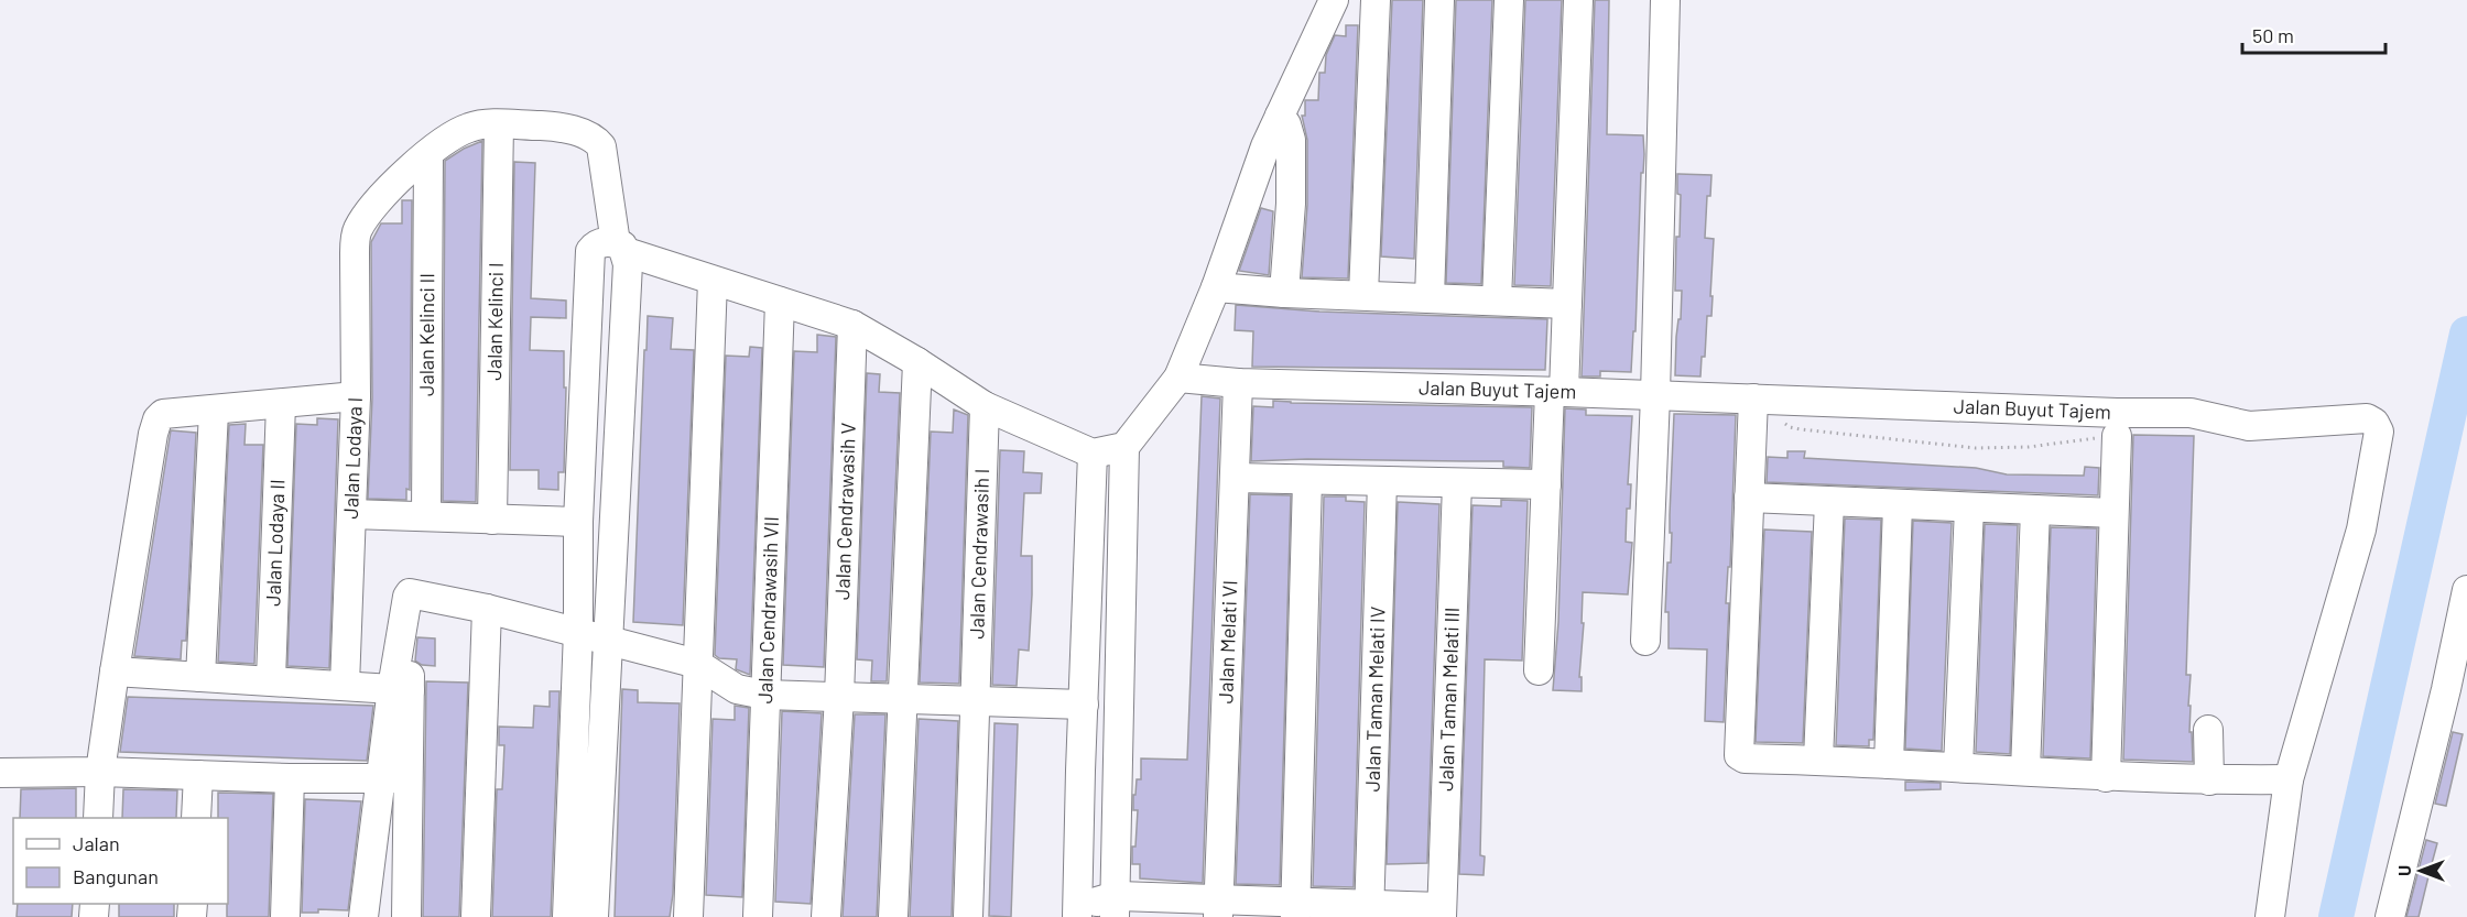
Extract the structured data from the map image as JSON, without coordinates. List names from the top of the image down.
{
  "streets": {
    "street": [
      "Jalan Kelinci I",
      "Jalan Kelinci II",
      "Jalan Buyut Tajem",
      "Jalan Lodaya I",
      "Jalan Cendrawasih V",
      "Jalan Lodaya II",
      "Jalan Cendrawasih I",
      "Jalan Cendrawasih VII",
      "Jalan Melati VI",
      "Jalan Taman Melati IV",
      "Jalan Taman Melati III"
    ]
  },
  "crossings": [
    ["Jalan Kelinci II", "Jalan Lodaya I"],
    ["Jalan Buyut Tajem", "Jalan Melati VI"]
  ],
  "legend": ["Jalan", "Bangunan"],
  "scale_bar": "50 m",
  "north": "left"
}
